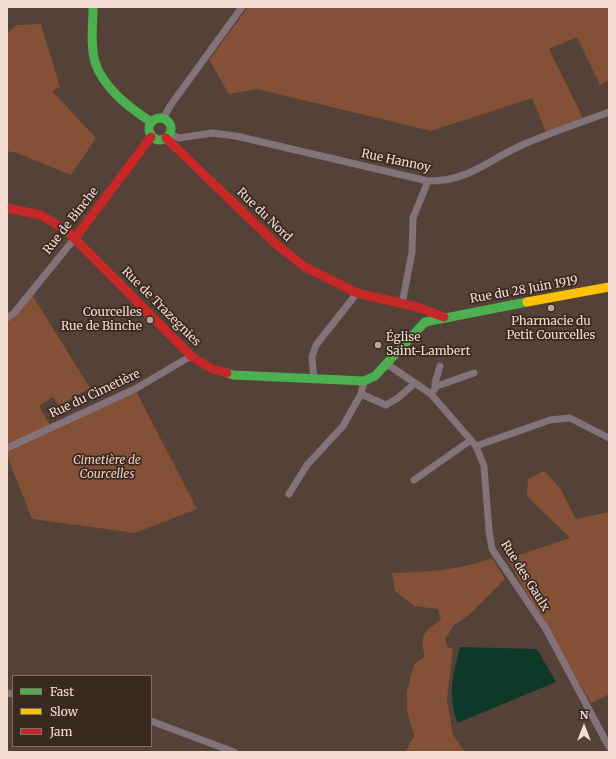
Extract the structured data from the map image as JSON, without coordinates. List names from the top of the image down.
{
  "streets": {
    "main road": [
      "Rue du Nord",
      "Rue de Binche",
      "Rue du 28 Juin 1919",
      "Rue de Trazegnies"
    ],
    "street": ["Rue Hannoy", "Rue du Cimetière", "Rue des Gaulx"]
  },
  "crossings": [
    ["Rue Hannoy", "Rue du Nord"],
    ["Rue Hannoy", "Rue de Binche"],
    ["Rue du Nord", "Rue de Binche"],
    ["Rue du Nord", "Rue du 28 Juin 1919"],
    ["Rue de Binche", "Rue de Trazegnies"],
    ["Rue du 28 Juin 1919", "Rue de Trazegnies"],
    ["Rue du 28 Juin 1919", "Rue des Gaulx"],
    ["Rue de Trazegnies", "Rue du Cimetière"]
  ],
  "parks": ["Cimetière de Courcelles"],
  "places": ["Pharmacie du Petit Courcelles", "Courcelles Rue de Binche", "Église Saint-Lambert"],
  "legend": ["Fast", "Slow", "Jam"],
  "north": "top"
}
